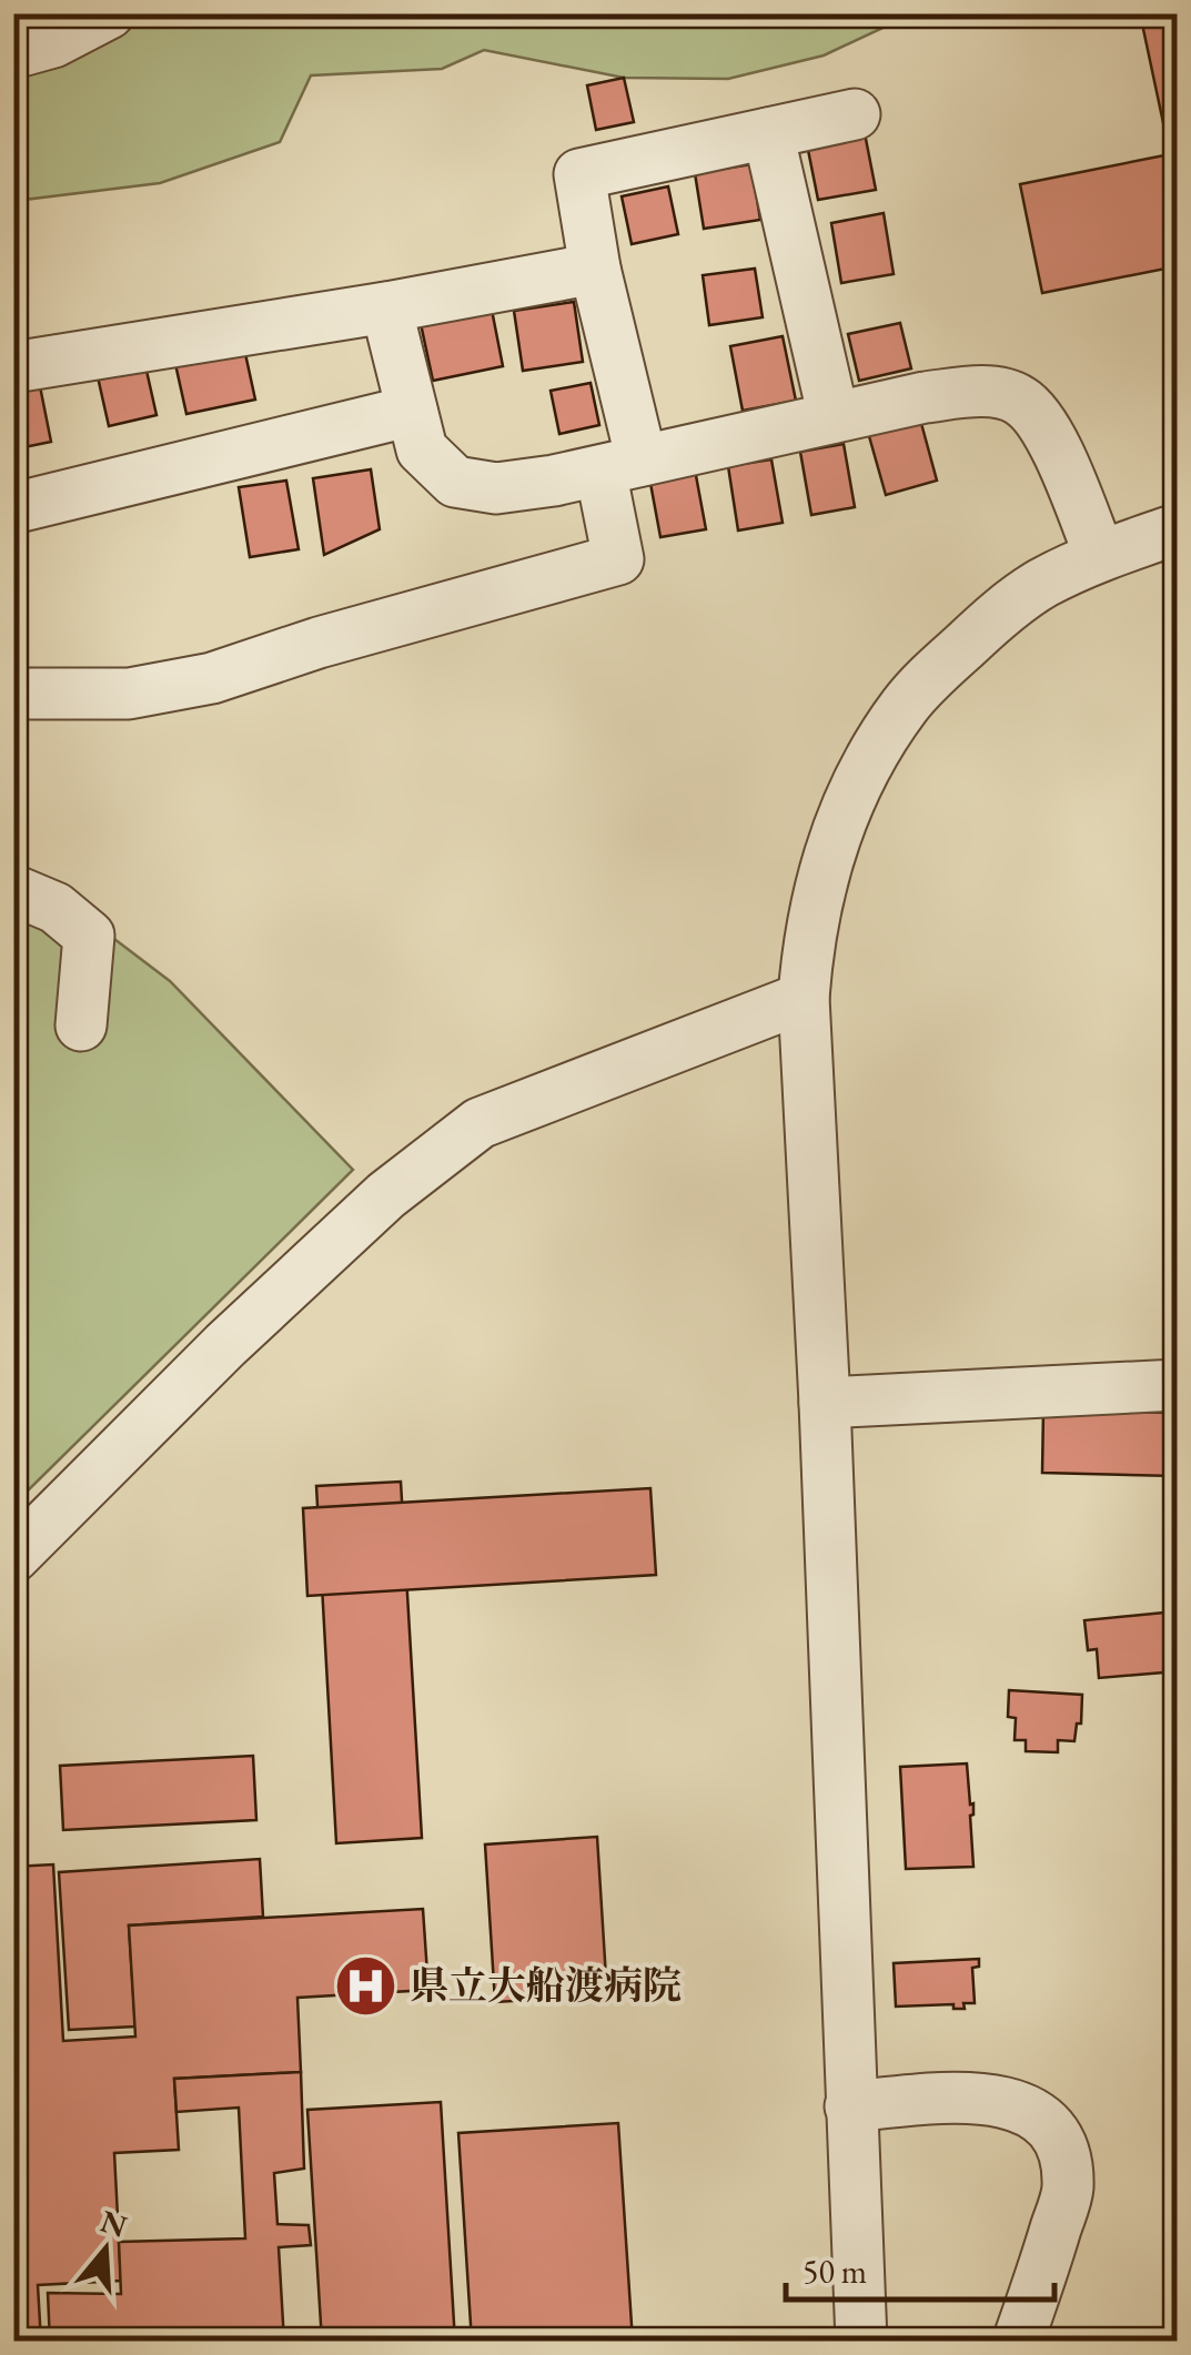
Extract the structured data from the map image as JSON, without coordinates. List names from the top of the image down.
{
  "places": {
    "hospital": ["県立大船渡病院"]
  },
  "scale_bar": "50 m",
  "north": "top"
}
